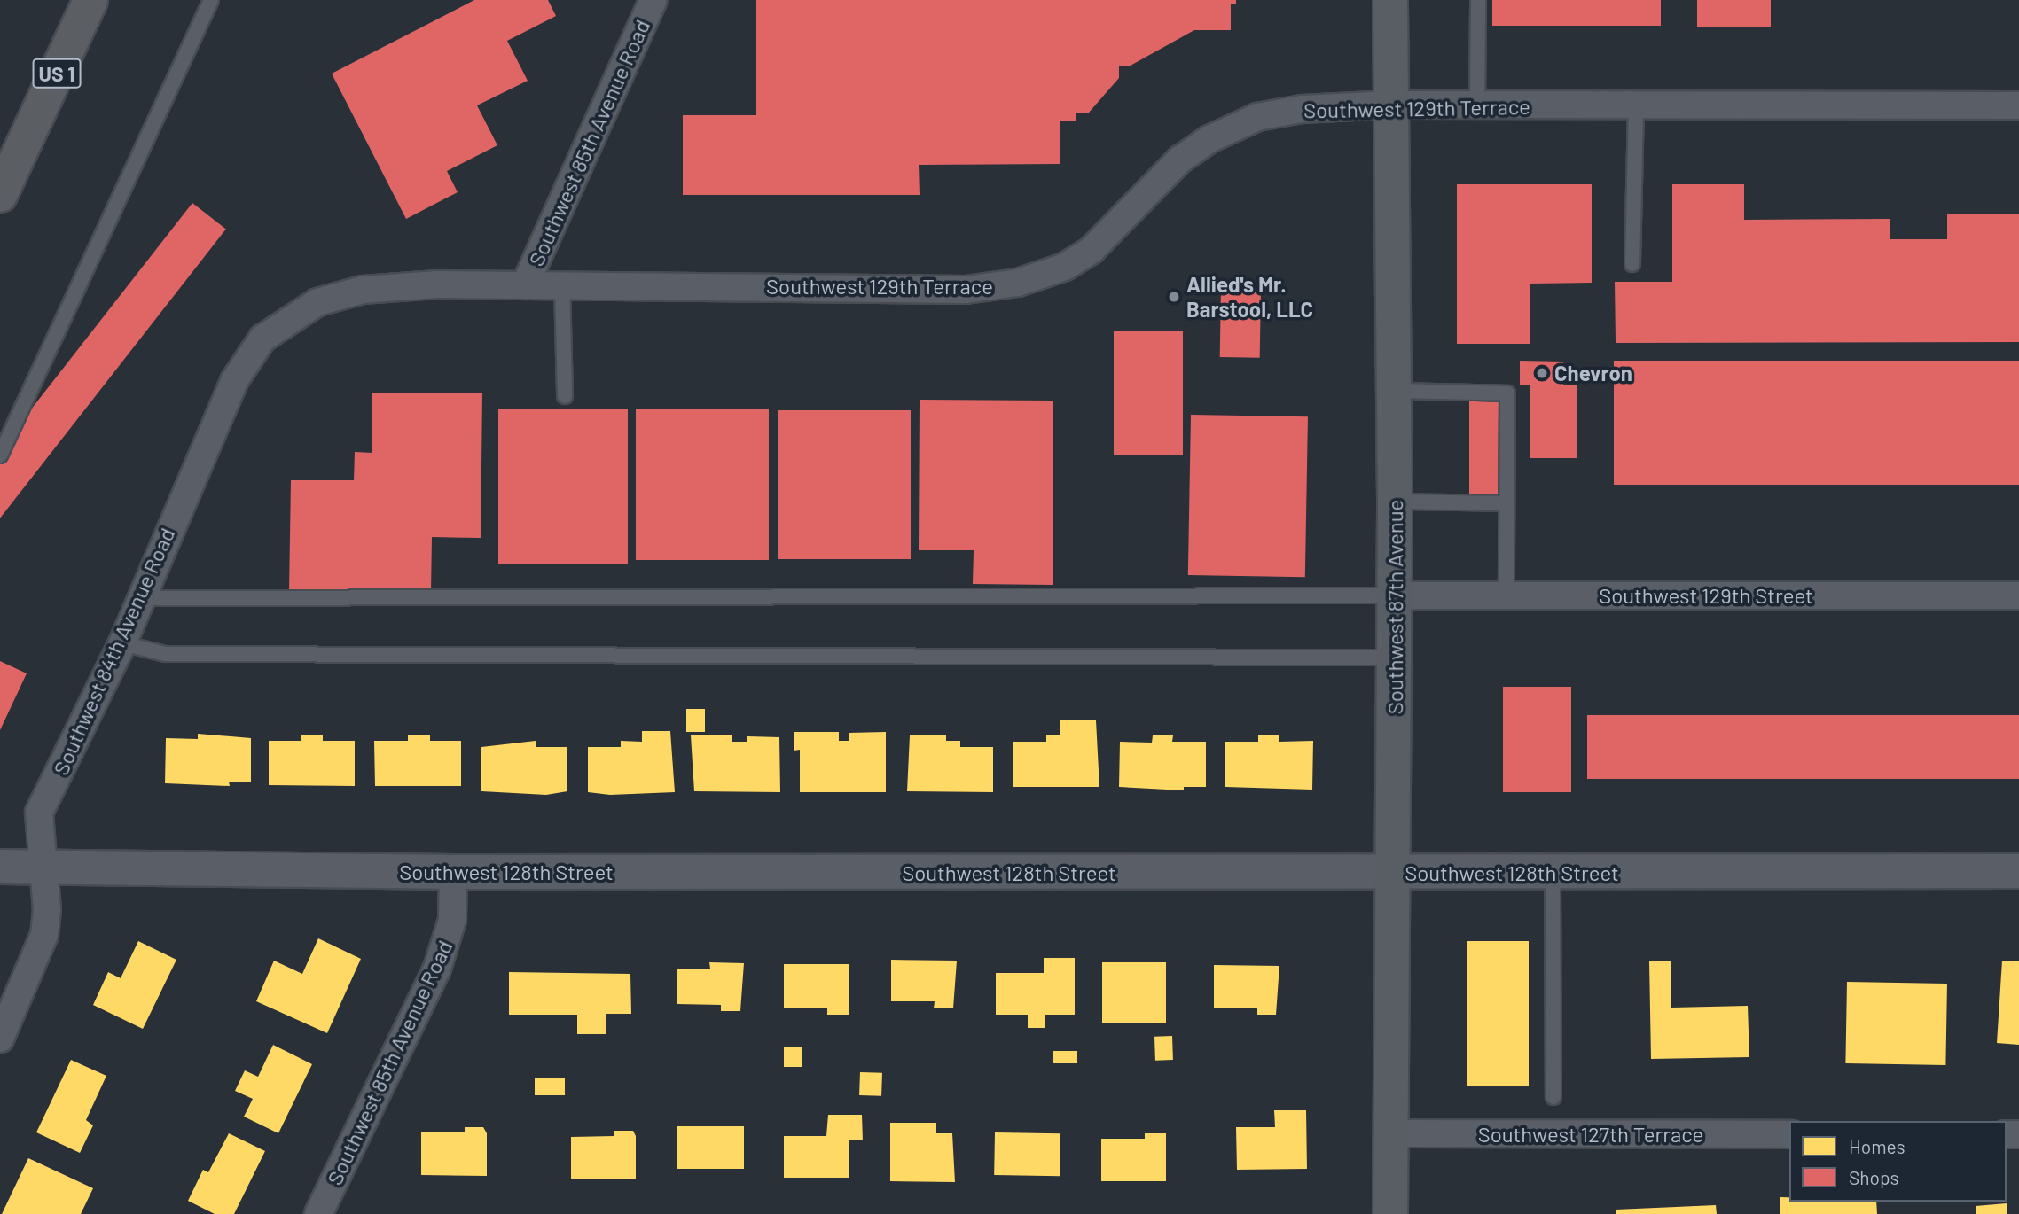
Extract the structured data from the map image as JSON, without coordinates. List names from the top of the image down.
{
  "streets": {
    "highway": ["US 1"],
    "main road": ["Southwest 87th Avenue"],
    "street": [
      "Southwest 129th Terrace",
      "Southwest 85th Avenue Road",
      "Southwest 129th Street",
      "Southwest 84th Avenue Road",
      "Southwest 128th Street",
      "Southwest 127th Terrace"
    ]
  },
  "crossings": [
    ["Southwest 129th Terrace", "Southwest 85th Avenue Road"],
    ["Southwest 129th Terrace", "Southwest 87th Avenue"],
    ["Southwest 129th Terrace", "Southwest 84th Avenue Road"],
    ["Southwest 85th Avenue Road", "Southwest 128th Street"],
    ["Southwest 129th Street", "Southwest 87th Avenue"],
    ["Southwest 87th Avenue", "Southwest 128th Street"],
    ["Southwest 87th Avenue", "Southwest 127th Terrace"],
    ["Southwest 84th Avenue Road", "Southwest 128th Street"]
  ],
  "places": ["Allied's Mr. Barstool, LLC", "Chevron"],
  "legend": ["Homes", "Shops"]
}
